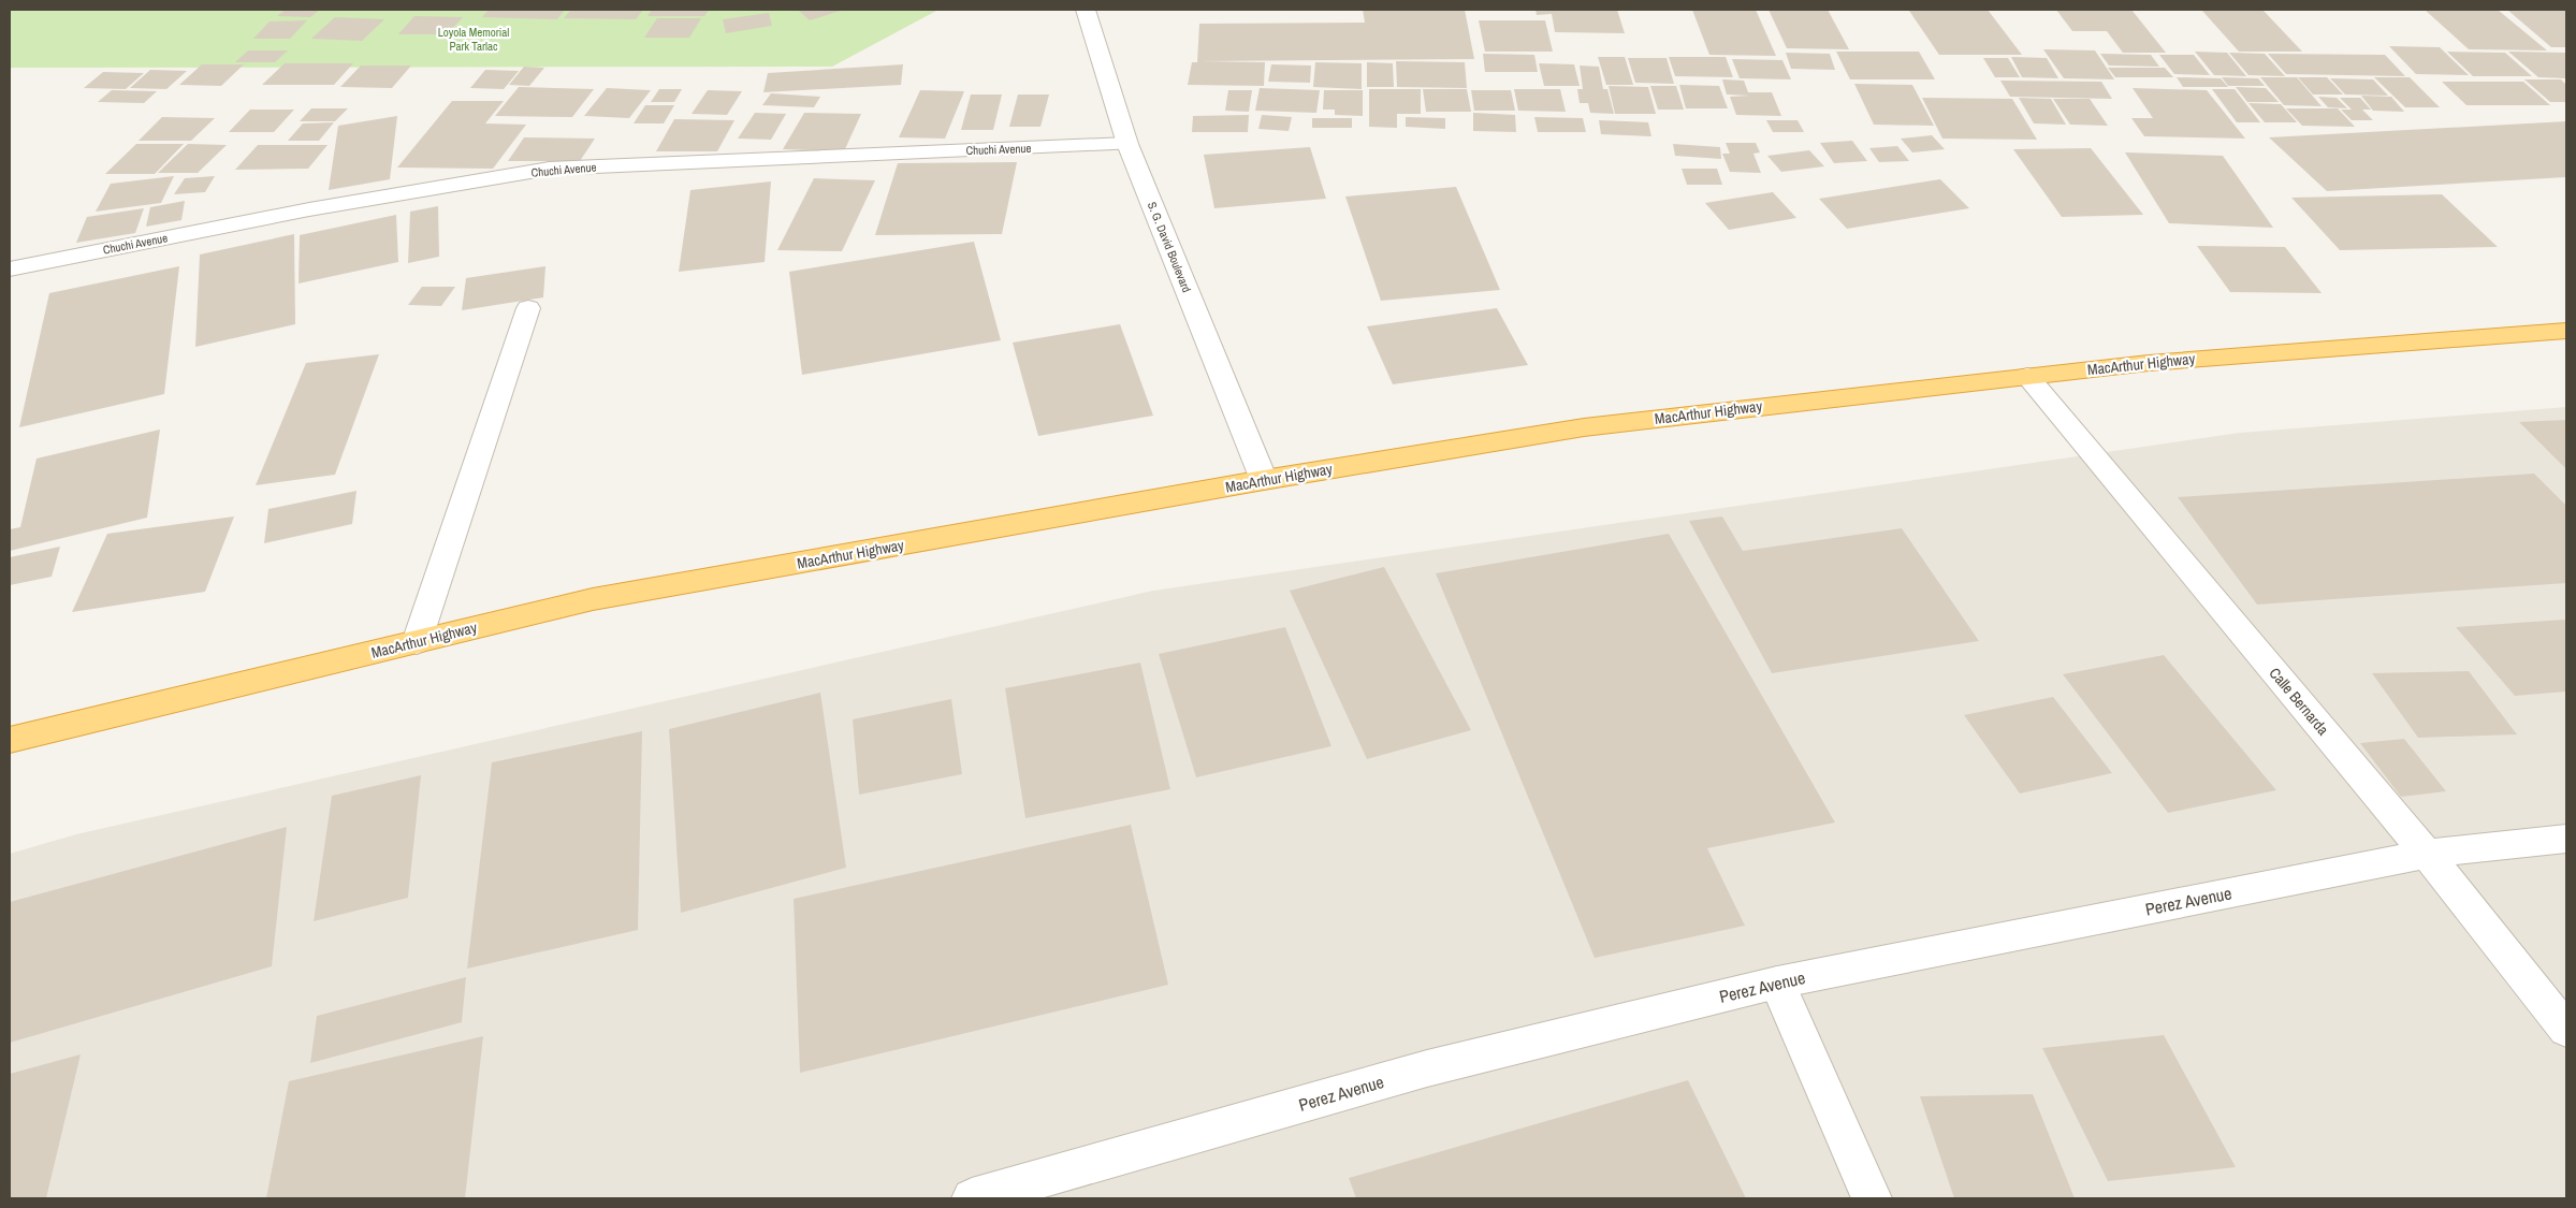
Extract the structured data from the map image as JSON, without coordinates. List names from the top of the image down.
{
  "streets": {
    "highway": ["MacArthur Highway"],
    "street": [
      "Chuchi Avenue",
      "S. G. David Boulevard",
      "Calle Bernarda",
      "Perez Avenue"
    ]
  },
  "crossings": [
    ["Chuchi Avenue", "S. G. David Boulevard"],
    ["S. G. David Boulevard", "MacArthur Highway"],
    ["MacArthur Highway", "Calle Bernarda"],
    ["Calle Bernarda", "Perez Avenue"]
  ],
  "parks": ["Loyola Memorial Park Tarlac"]
}
